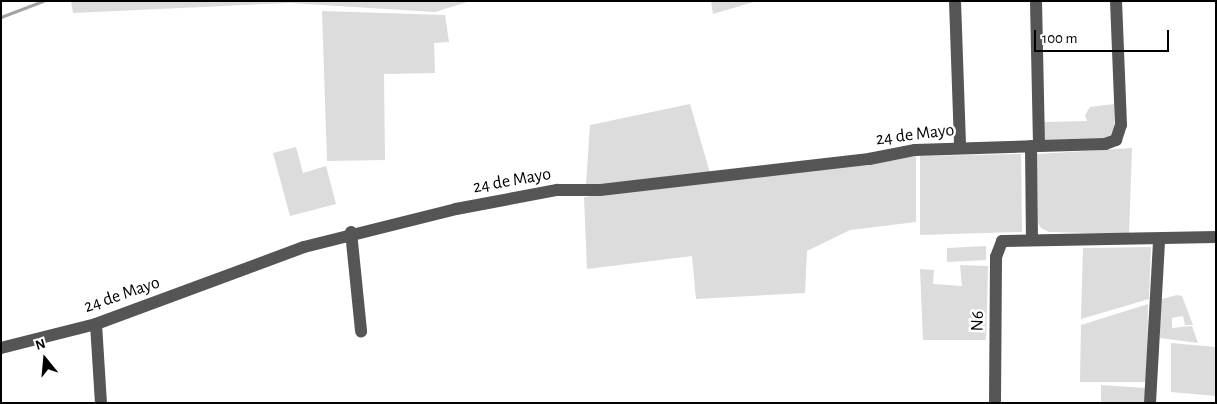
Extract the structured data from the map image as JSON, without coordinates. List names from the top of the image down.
{
  "streets": {
    "street": ["24 de Mayo", "N6"]
  },
  "scale_bar": "100 m",
  "north": "top"
}
